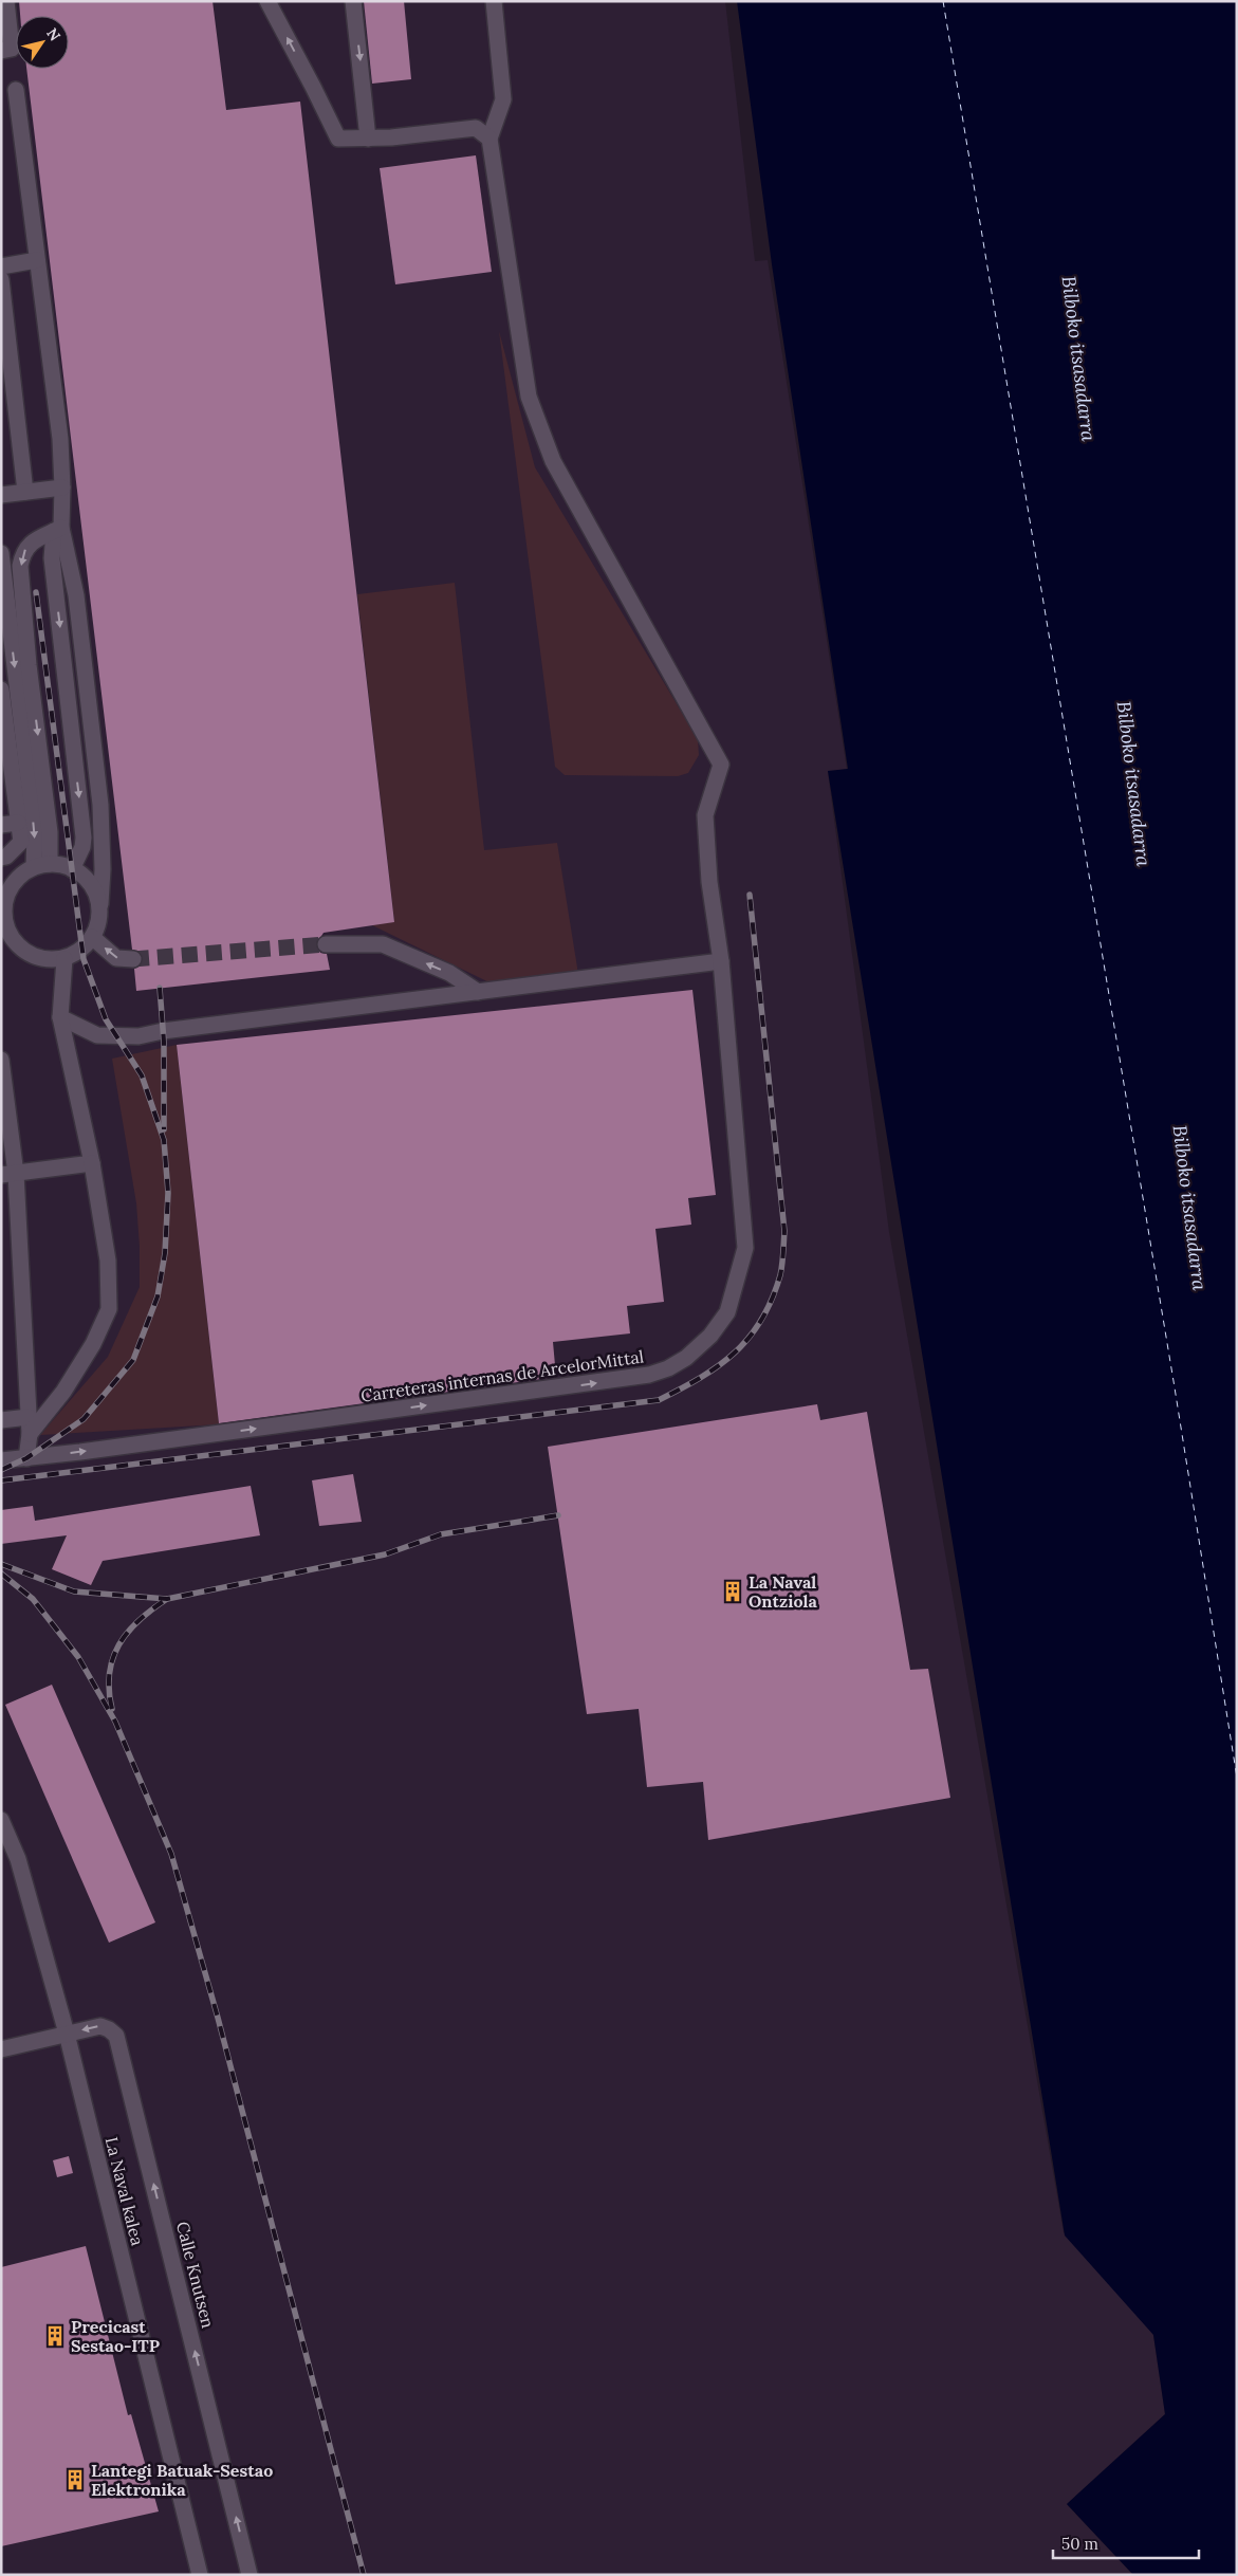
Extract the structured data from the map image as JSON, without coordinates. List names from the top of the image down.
{
  "streets": {
    "street": ["Carreteras internas de ArcelorMittal", "La Naval kalea", "Calle Knutsen"]
  },
  "crossings": [
    ["La Naval kalea", "Calle Knutsen"]
  ],
  "one_way": ["Calle Knutsen"],
  "water": ["Bilboko itsasadarra"],
  "places": {
    "building": ["La Naval Ontziola", "Precicast Sestao-ITP", "Lantegi Batuak-Sestao Elektronika"]
  },
  "scale_bar": "50 m",
  "north": "top right"
}
